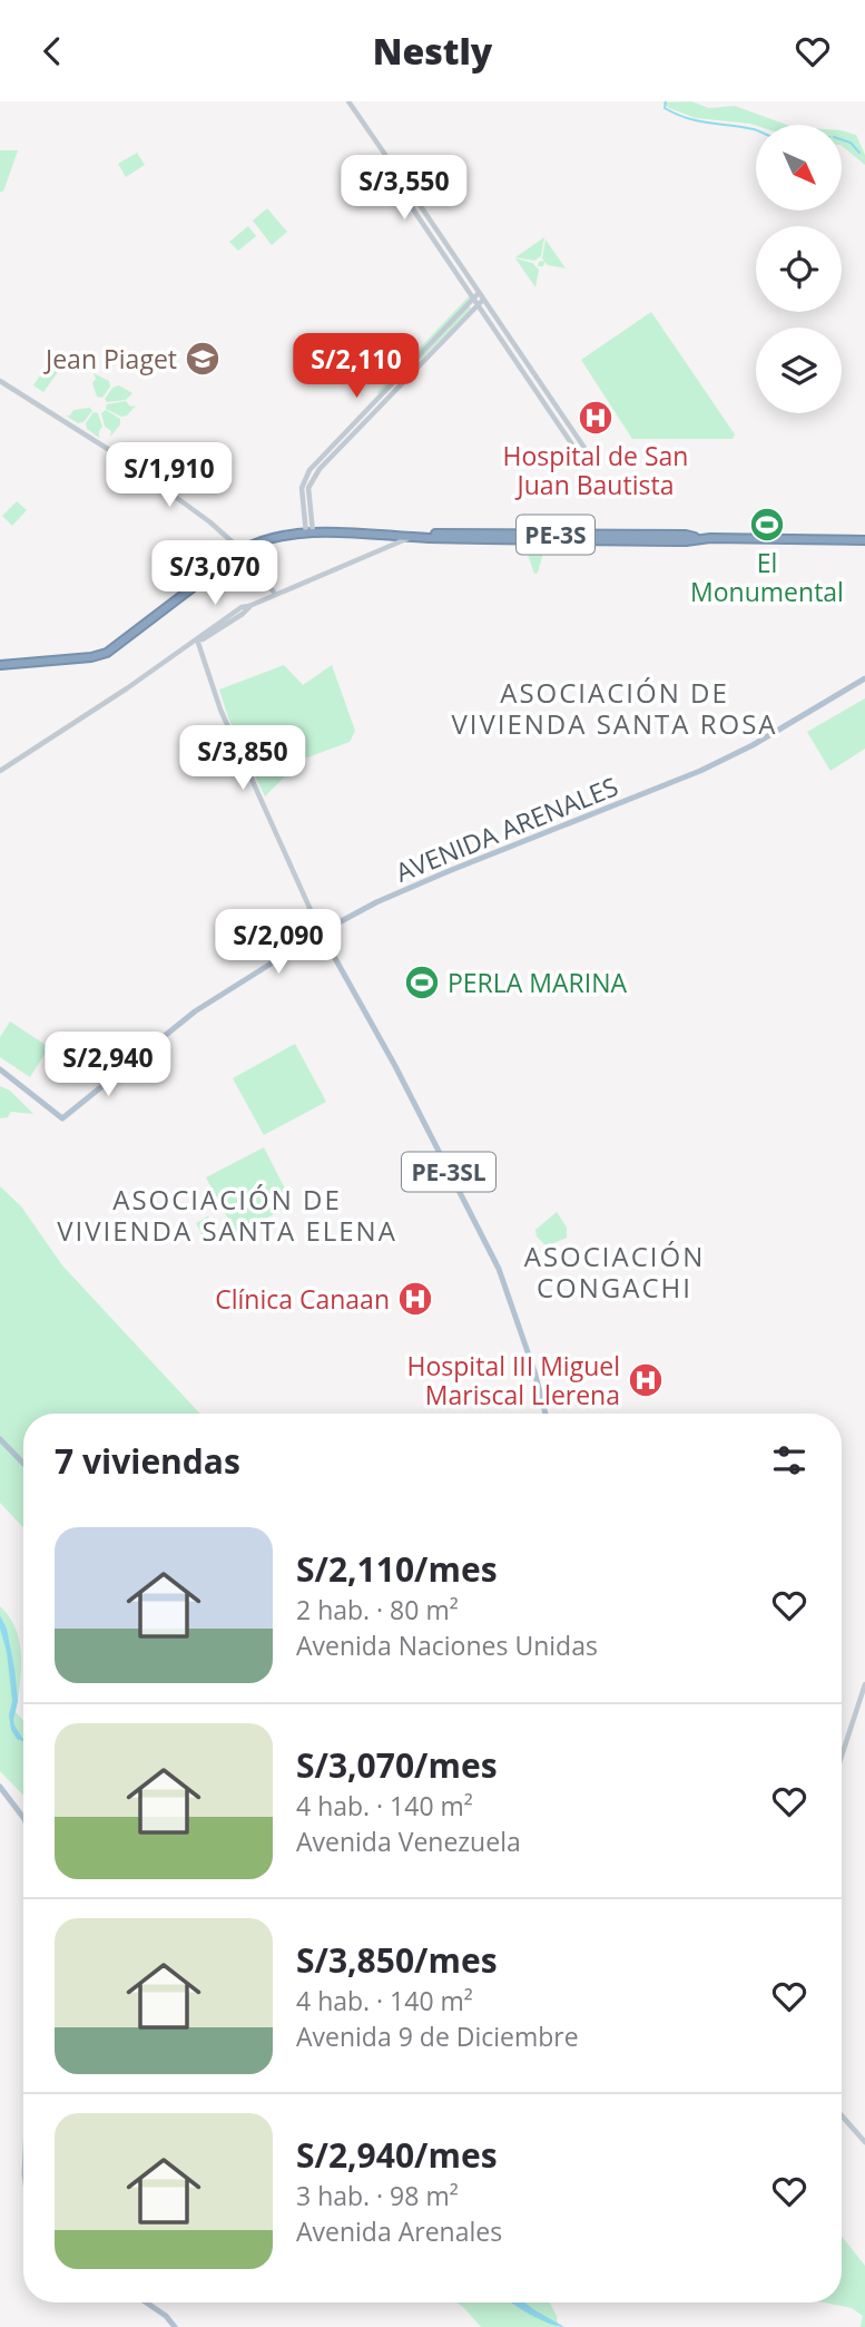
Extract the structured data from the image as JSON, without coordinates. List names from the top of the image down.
{
  "streets": {
    "highway": ["PE-3S"],
    "main road": ["AVENIDA ARENALES", "PE-3SL"]
  },
  "crossings": [
    ["AVENIDA ARENALES", "PE-3SL"]
  ],
  "districts": ["ASOCIACIÓN DE VIVIENDA SANTA ROSA", "ASOCIACIÓN DE VIVIENDA SANTA ELENA", "ASOCIACIÓN CONGACHI"],
  "places": {
    "school or university": ["Jean Piaget"],
    "hospital": ["Hospital de San Juan Bautista", "Clínica Canaan", "Hospital III Miguel Mariscal Llerena"],
    "sports": ["El Monumental", "PERLA MARINA"]
  },
  "north": "bottom right",
  "page": {
    "header": "Nestly",
    "price": [
      "S/3,550",
      "S/2,110",
      "S/1,910",
      "S/3,070",
      "S/3,850",
      "S/2,090",
      "S/2,940"
    ],
    "heading": "7 viviendas",
    "list": [
      {
        "name": "S/2,110/mes",
        "note": "2 hab. · 80 m² · Avenida Naciones Unidas"
      },
      {
        "name": "S/3,070/mes",
        "note": "4 hab. · 140 m² · Avenida Venezuela"
      },
      {
        "name": "S/3,850/mes",
        "note": "4 hab. · 140 m² · Avenida 9 de Diciembre"
      },
      {
        "name": "S/2,940/mes",
        "note": "3 hab. · 98 m² · Avenida Arenales"
      }
    ]
  }
}
